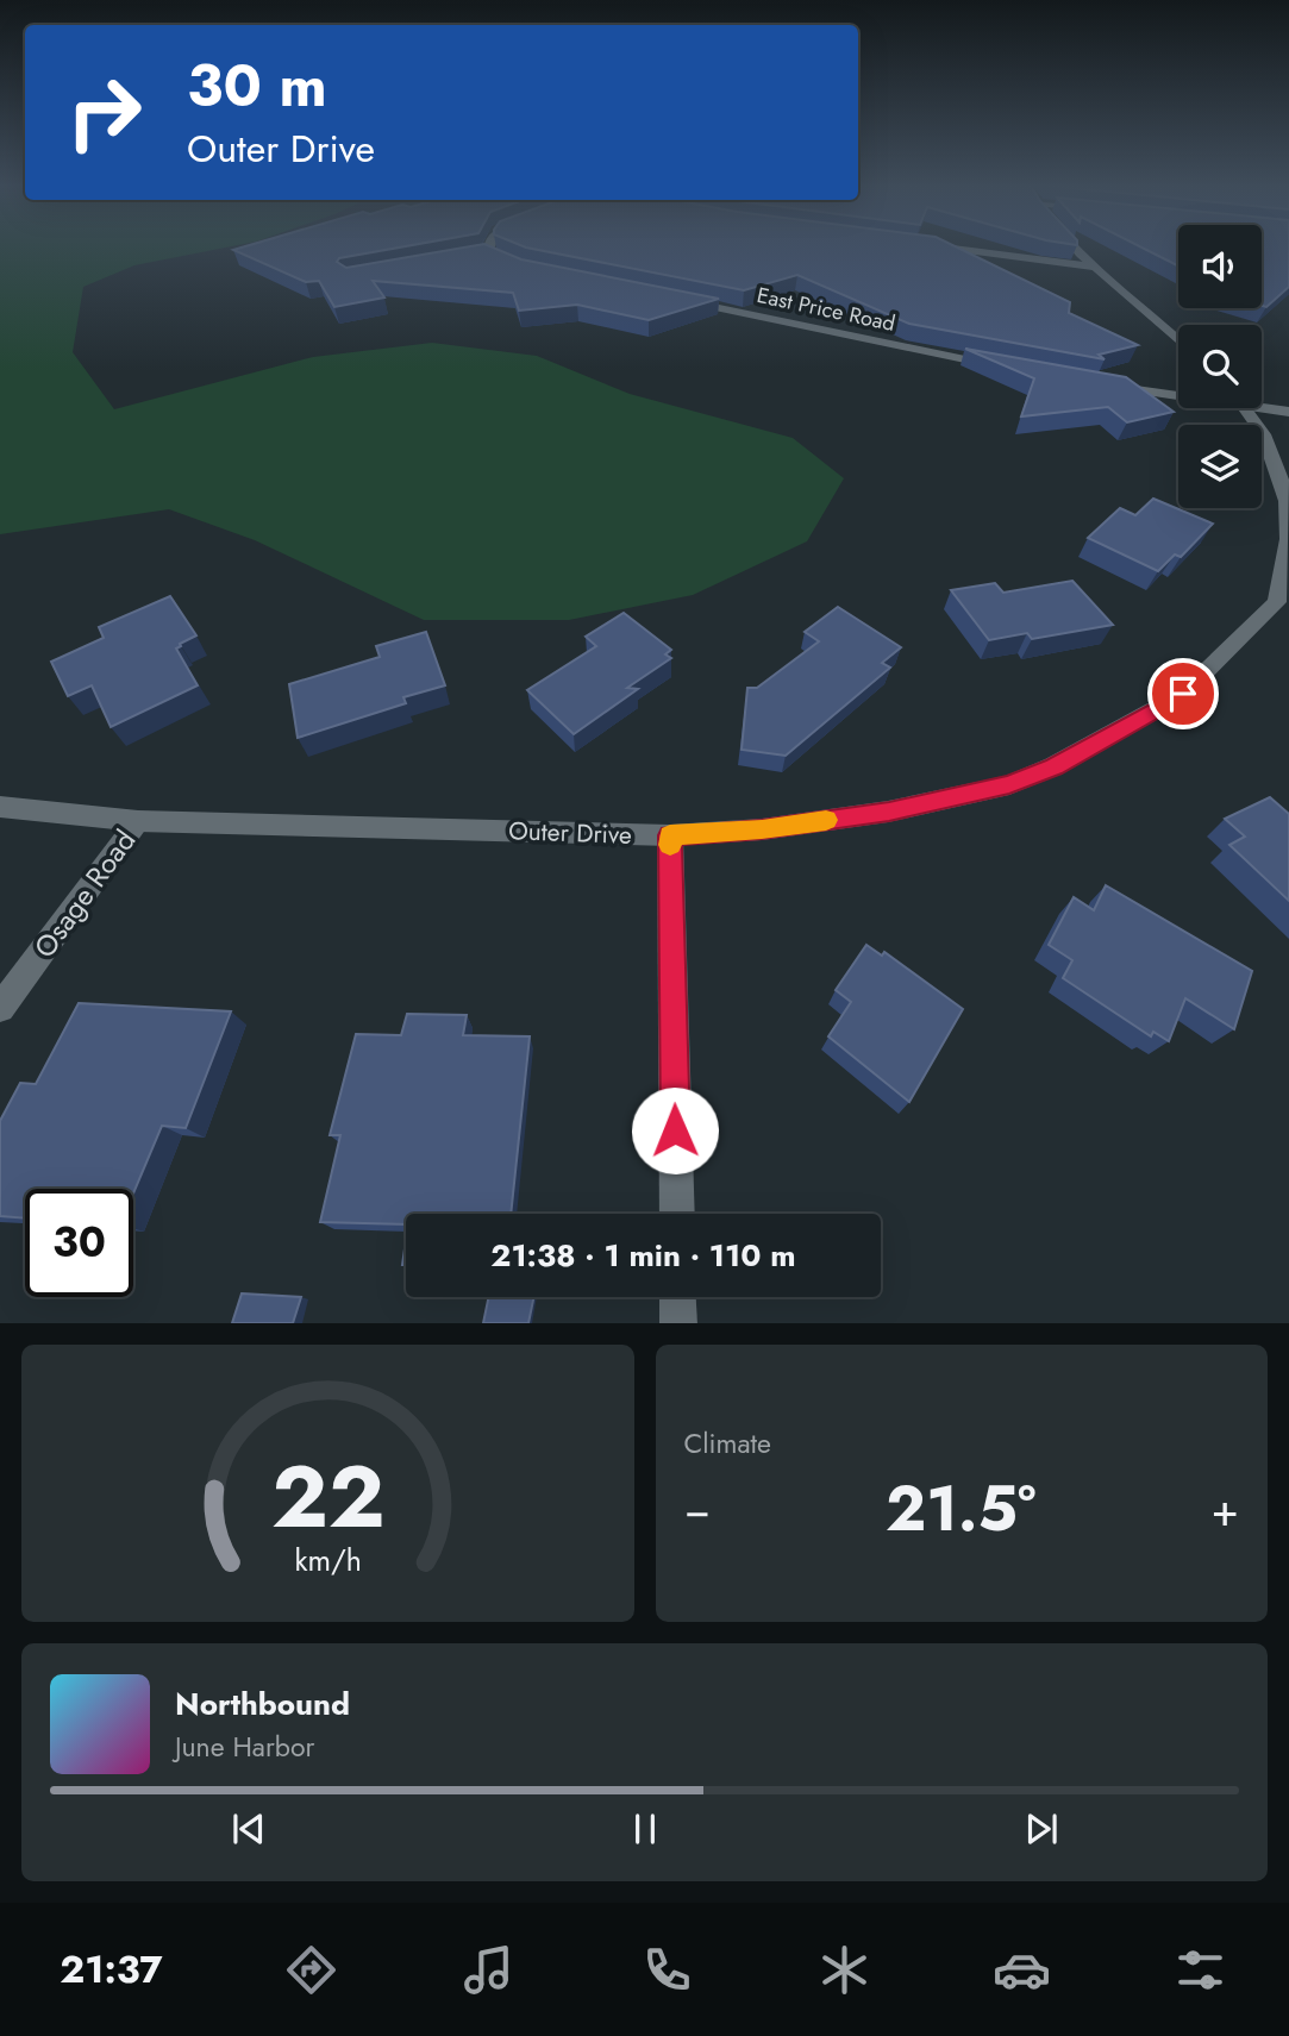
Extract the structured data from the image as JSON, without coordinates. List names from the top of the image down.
{
  "streets": {
    "street": ["East Price Road", "Outer Drive", "Osage Road"]
  },
  "crossings": [
    ["Outer Drive", "Osage Road"]
  ],
  "page": {
    "turn": ["30 m", "Outer Drive"],
    "limit": "30",
    "trip": "21:38 · 1 min · 110 m",
    "tile": "Climate",
    "heat": ["−", "21.5°", "+"],
    "song": ["Northbound", "June Harbor"],
    "tabs": "21:37",
    "gauge": ["22", "km/h"]
  }
}
